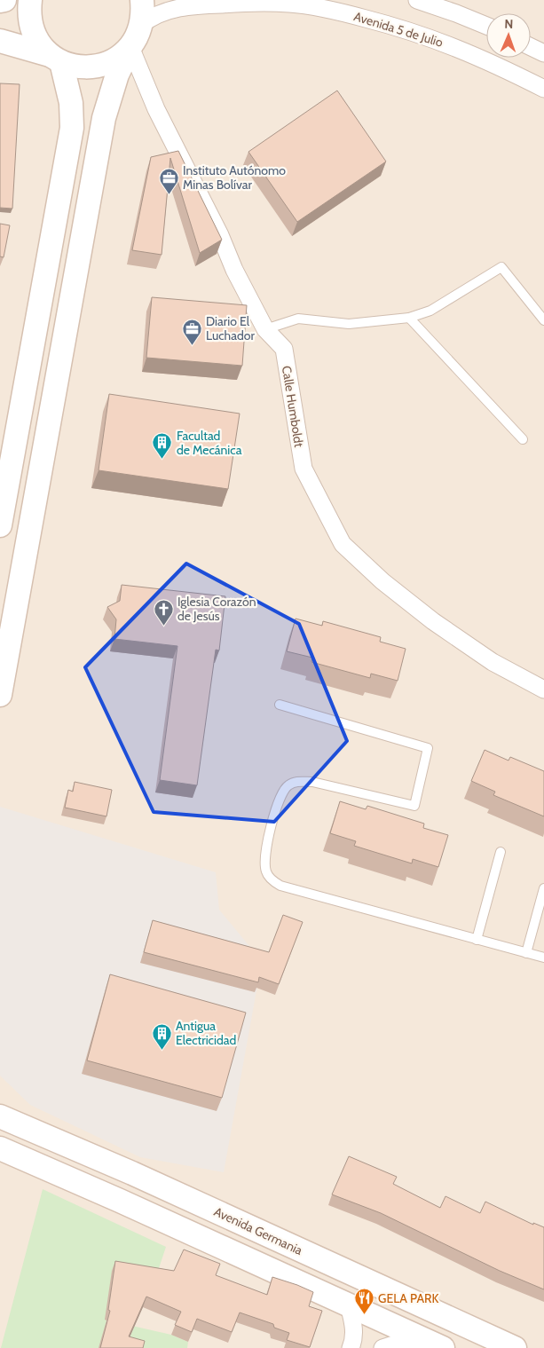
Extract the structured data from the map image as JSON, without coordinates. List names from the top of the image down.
{
  "streets": {
    "street": ["Avenida 5 de Julio", "Calle Humboldt", "Avenida Germania"]
  },
  "places": {
    "office": ["Instituto Autónomo Minas Bolívar", "Diario El Luchador"],
    "building": ["Facultad de Mecánica", "Antigua Electricidad"],
    "church": ["Iglesia Corazón de Jesús"],
    "restaurant": ["GELA PARK"]
  },
  "north": "top"
}
